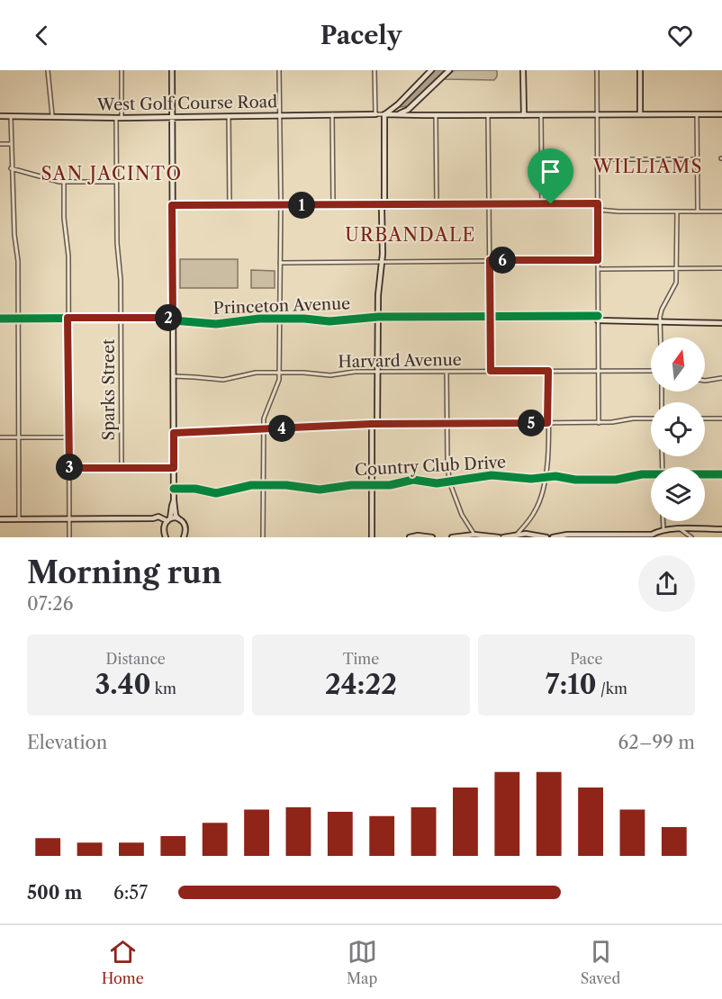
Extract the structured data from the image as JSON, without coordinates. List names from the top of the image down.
{
  "streets": {
    "street": [
      "West Golf Course Road",
      "Princeton Avenue",
      "Harvard Avenue",
      "Sparks Street",
      "Country Club Drive"
    ]
  },
  "crossings": [
    ["West Golf Course Road", "Sparks Street"],
    ["Princeton Avenue", "Sparks Street"]
  ],
  "districts": ["WILLIAMS", "SAN JACINTO", "URBANDALE"],
  "north": "top",
  "page": {
    "header": "Pacely",
    "pins": [
      "1",
      "6",
      "2",
      "5",
      "4",
      "3"
    ],
    "heading": ["Morning run", "07:26"],
    "stats": [
      ["Distance", "3.40 km"],
      ["Time", "24:22"],
      ["Pace", "7:10 /km"]
    ],
    "chart": ["Elevation", "62–99 m"],
    "list": [
      {
        "name": "500 m",
        "note": "6:57"
      }
    ],
    "tabs": ["Home", "Map", "Saved"]
  }
}
